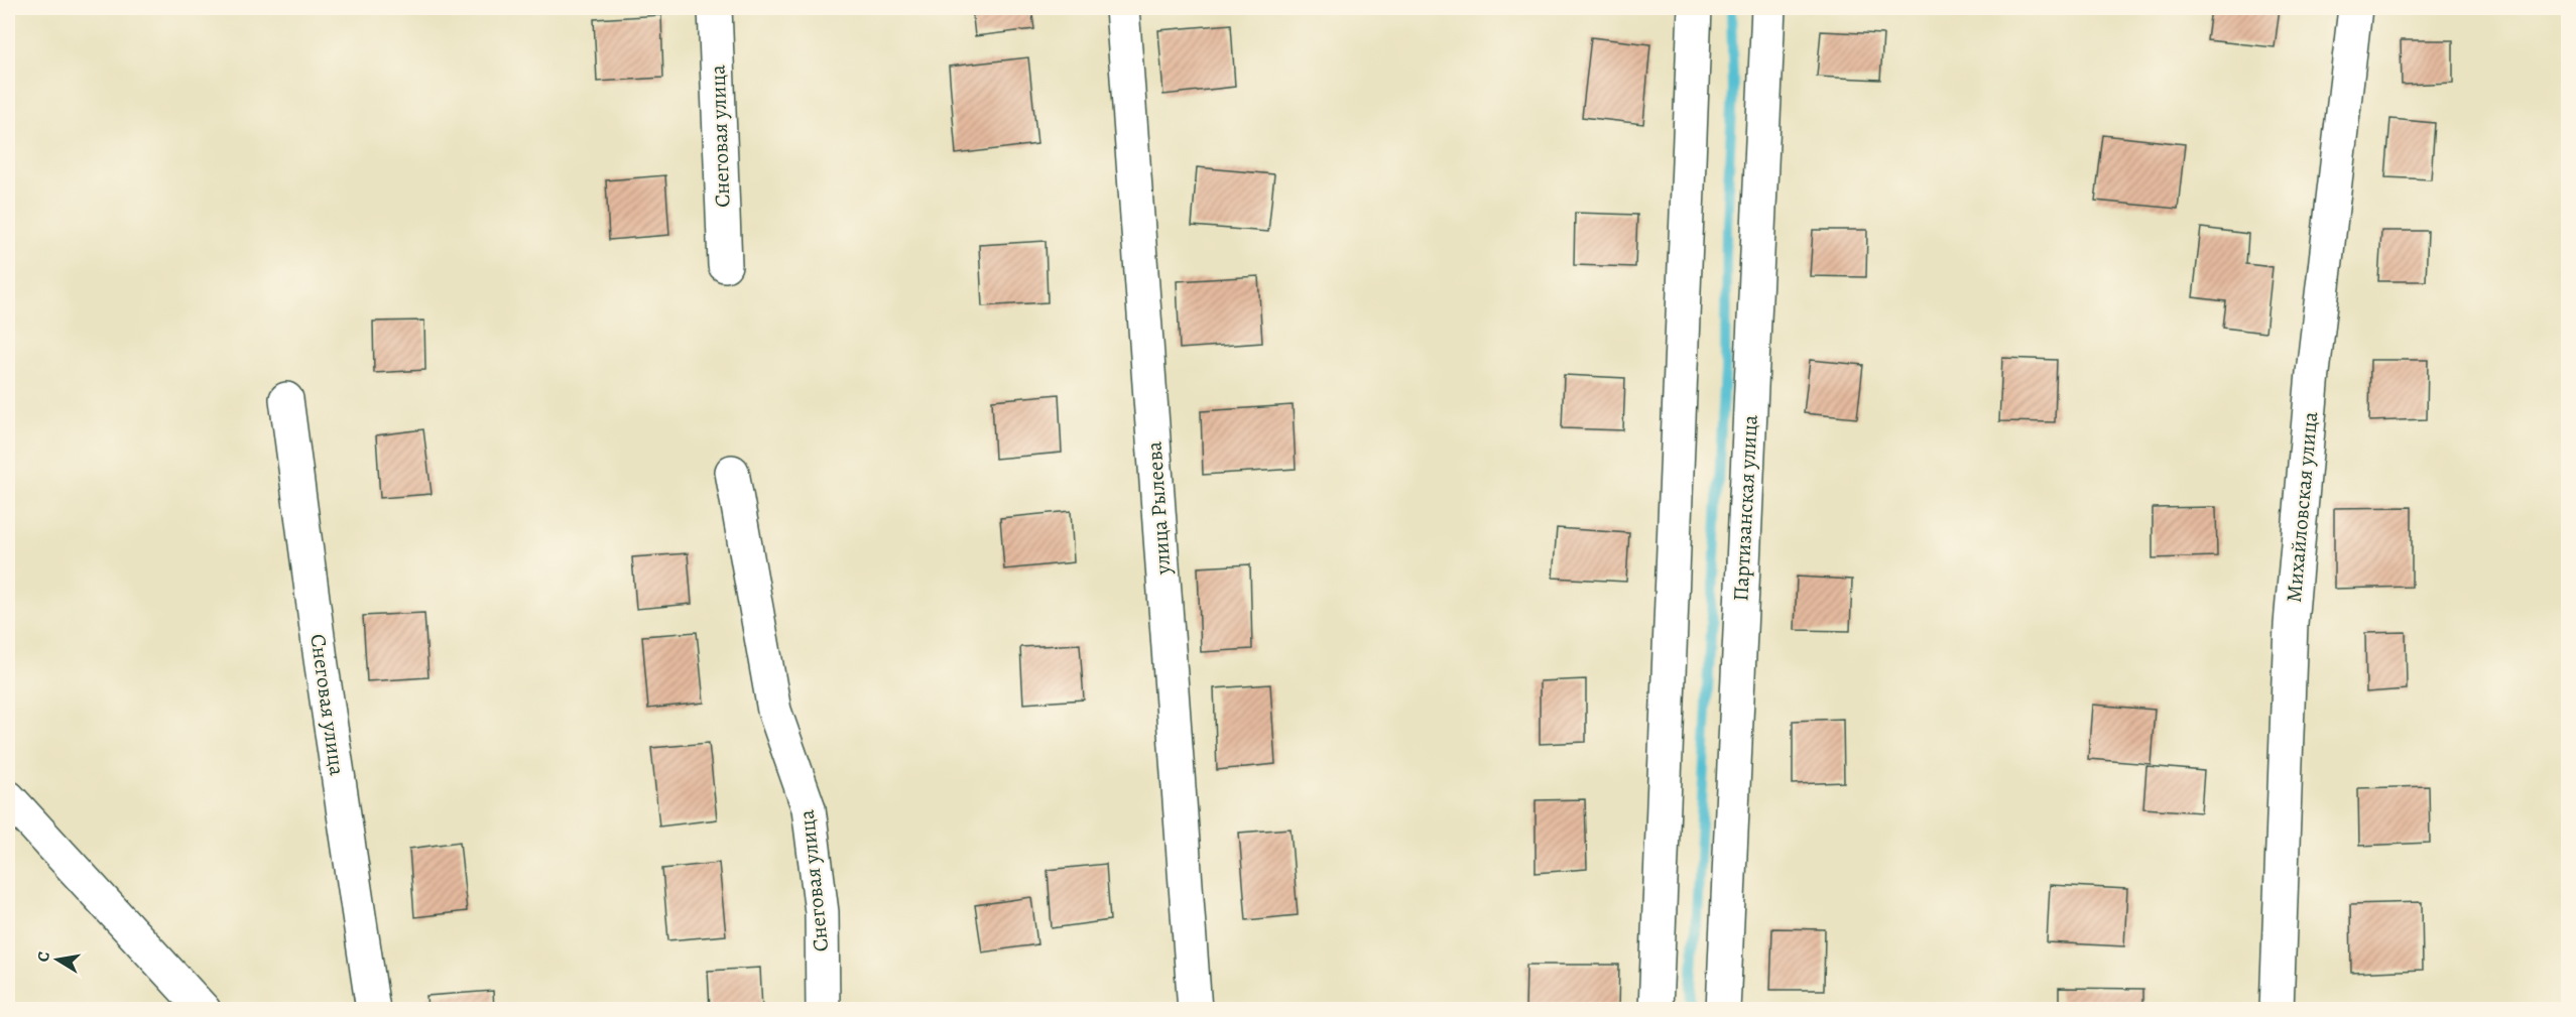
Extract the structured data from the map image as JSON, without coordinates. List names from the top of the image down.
{
  "streets": {
    "street": [
      "Снеговая улица",
      "Михайловская улица",
      "улица Рылеева",
      "Партизанская улица"
    ]
  },
  "north": "left"
}
